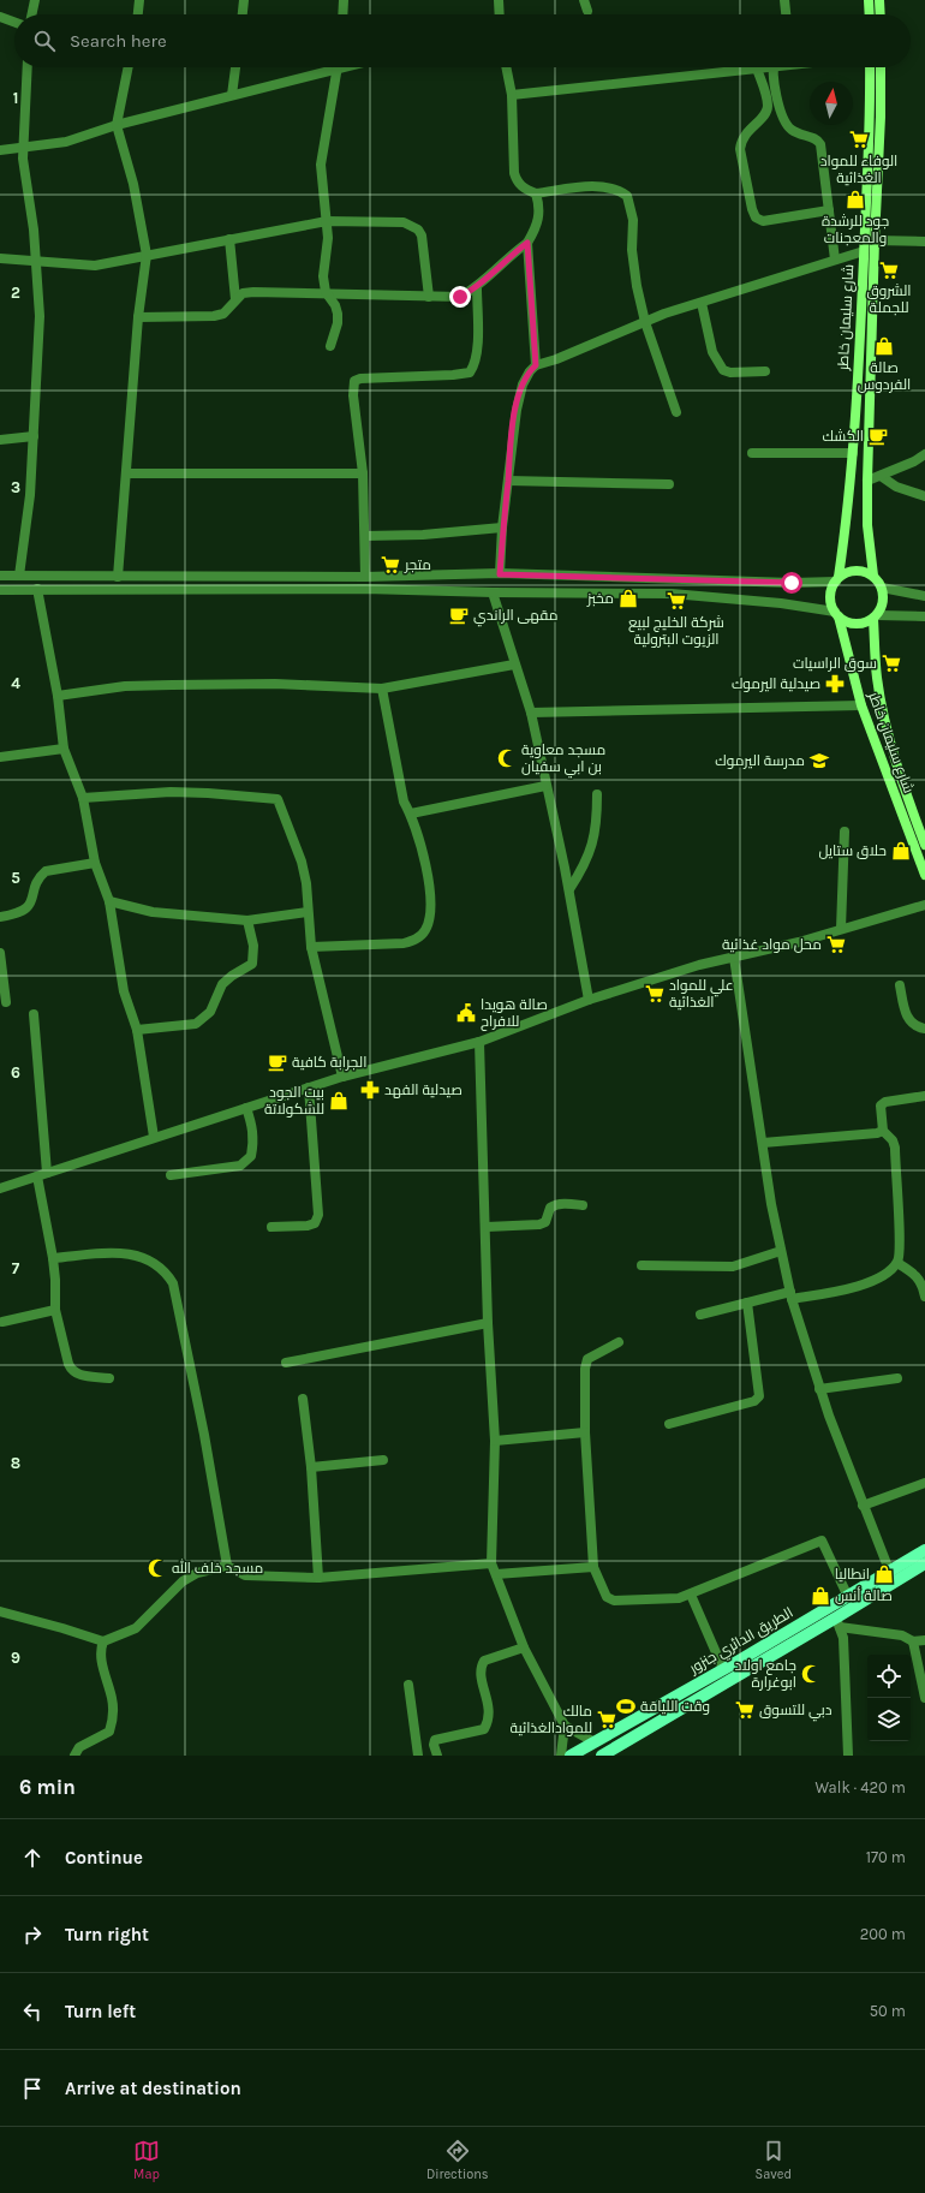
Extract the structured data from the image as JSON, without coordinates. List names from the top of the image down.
{
  "streets": {
    "main road": ["شارع سليمان خاطر", "الطريق الدائري جنزور"]
  },
  "places": {
    "supermarket": [
      "الوفاء للمواد الغذائية",
      "الشروق للجملة",
      "متجر",
      "شركة الخليج لبيع الزيوت البترولية",
      "سوق الراسيات",
      "محل مواد غذائية",
      "علي للمواد الغذائية",
      "دبي للتسوق",
      "مالك للموادالغذائية"
    ],
    "shop": [
      "جود للرشدة والمعجنات",
      "صالة الفردوس",
      "مخبز",
      "حلاق ستايل",
      "بيت الجود للشكولاتة",
      "انطاليا",
      "صالة أنس"
    ],
    "cafe": ["الكشك", "مقهى الراندي", "الجرابة كافية"],
    "pharmacy": ["صيدلية اليرموك", "صيدلية الفهد"],
    "mosque": ["مسجد معاوية بن ابي سفيان", "مسجد خلف الله", "جامع اولاد ابوغرارة"],
    "school or university": ["مدرسة اليرموك"],
    "public building": ["صالة هويدا للافراح"],
    "sports": ["وقت اللياقة"]
  },
  "north": "top",
  "page": {
    "search": "Search here",
    "heading": ["6 min", "Walk · 420 m"],
    "list": [
      ["Continue", "170 m"],
      ["Turn right", "200 m"],
      ["Turn left", "50 m"],
      "Arrive at destination"
    ],
    "nav": ["Map", "Directions", "Saved"]
  },
  "grid": {
    "rows": [
      "1",
      "2",
      "3",
      "4",
      "5",
      "6",
      "7",
      "8",
      "9"
    ]
  }
}
